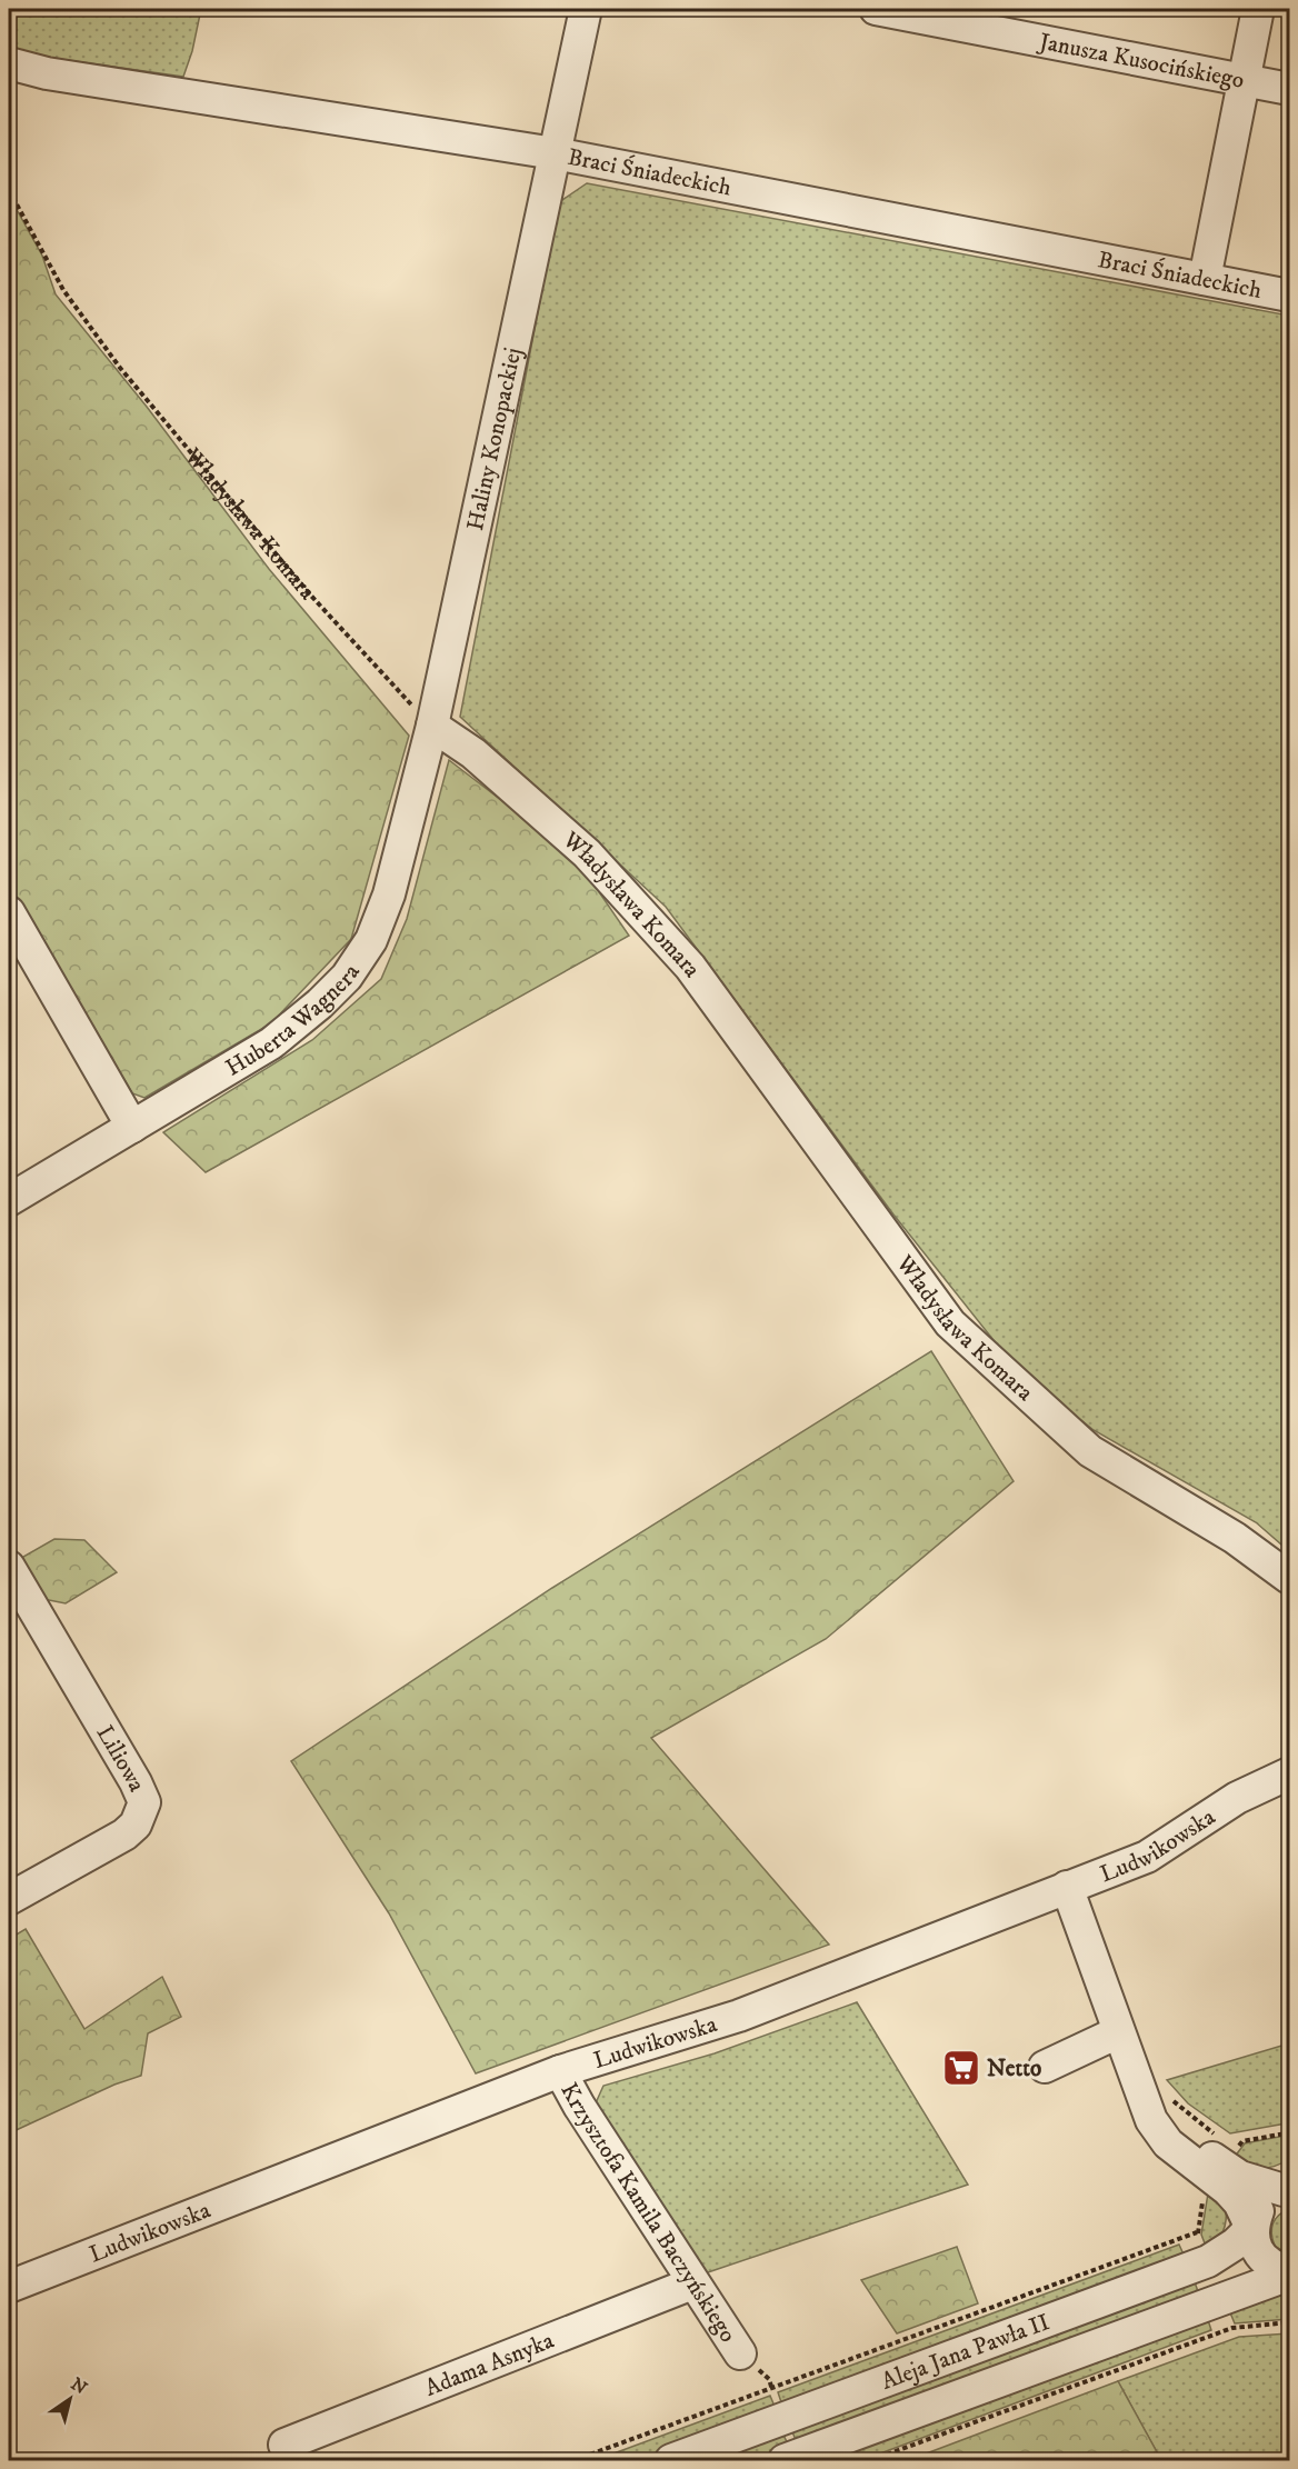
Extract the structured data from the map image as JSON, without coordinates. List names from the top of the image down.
{
  "streets": {
    "street": [
      "Janusza Kusocińskiego",
      "Braci Śniadeckich",
      "Haliny Konopackiej",
      "Władysława Komara",
      "Huberta Wagnera",
      "Liliowa",
      "Ludwikowska",
      "Krzysztofa Kamila Baczyńskiego",
      "Aleja Jana Pawła II",
      "Adama Asnyka"
    ]
  },
  "crossings": [
    ["Braci Śniadeckich", "Haliny Konopackiej"],
    ["Haliny Konopackiej", "Władysława Komara"],
    ["Haliny Konopackiej", "Huberta Wagnera"],
    ["Władysława Komara", "Huberta Wagnera"],
    ["Ludwikowska", "Krzysztofa Kamila Baczyńskiego"],
    ["Krzysztofa Kamila Baczyńskiego", "Adama Asnyka"]
  ],
  "places": {
    "supermarket": ["Netto"]
  },
  "north": "top right"
}
